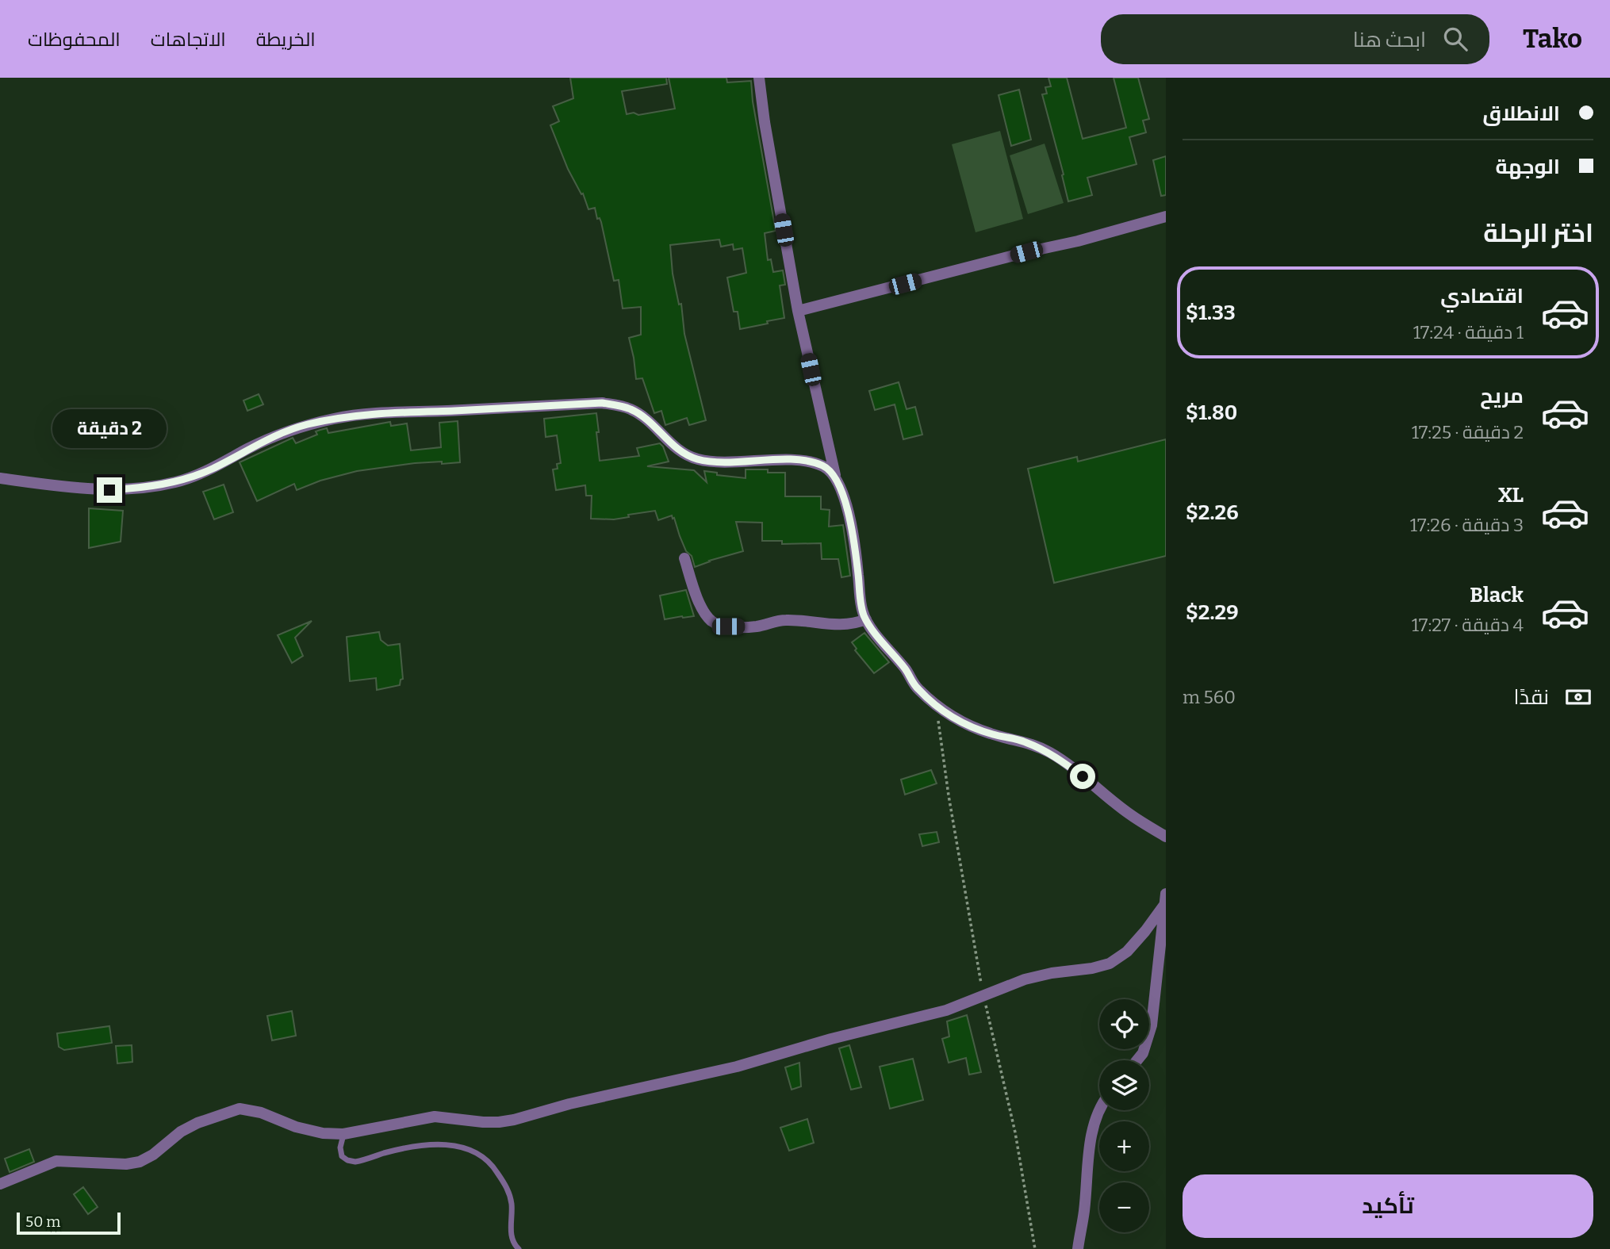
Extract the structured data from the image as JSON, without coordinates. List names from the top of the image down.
{
  "scale_bar": "50 m",
  "page": {
    "header": "Tako",
    "search": "ابحث هنا",
    "nav": ["الخريطة", "الاتجاهات", "المحفوظات"],
    "banner": ["الانطلاق", "الوجهة"],
    "heading": "اختر الرحلة",
    "list": [
      {
        "name": "اقتصادي",
        "note": "1 دقيقة · 17:24",
        "value": "$1.33"
      },
      {
        "name": "مريح",
        "note": "2 دقيقة · 17:25",
        "value": "$1.80"
      },
      {
        "name": "XL",
        "note": "3 دقيقة · 17:26",
        "value": "$2.26"
      },
      {
        "name": "Black",
        "note": "4 دقيقة · 17:27",
        "value": "$2.29"
      }
    ],
    "bubble": "2 دقيقة",
    "pay": ["نقدًا", "560 m"],
    "map_buttons": ["+", "−"],
    "buttons": "تأكيد",
    "scale": "50 m"
  }
}
